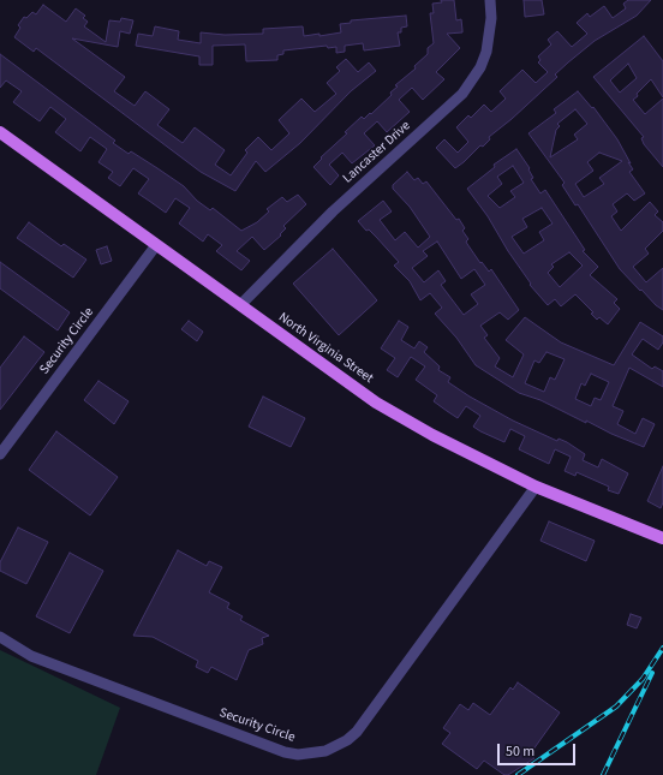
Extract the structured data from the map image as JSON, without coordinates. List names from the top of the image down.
{
  "streets": {
    "main road": ["North Virginia Street"],
    "street": ["Lancaster Drive", "Security Circle"]
  },
  "crossings": [
    ["Lancaster Drive", "North Virginia Street"],
    ["Security Circle", "North Virginia Street"]
  ],
  "scale_bar": "50 m"
}
